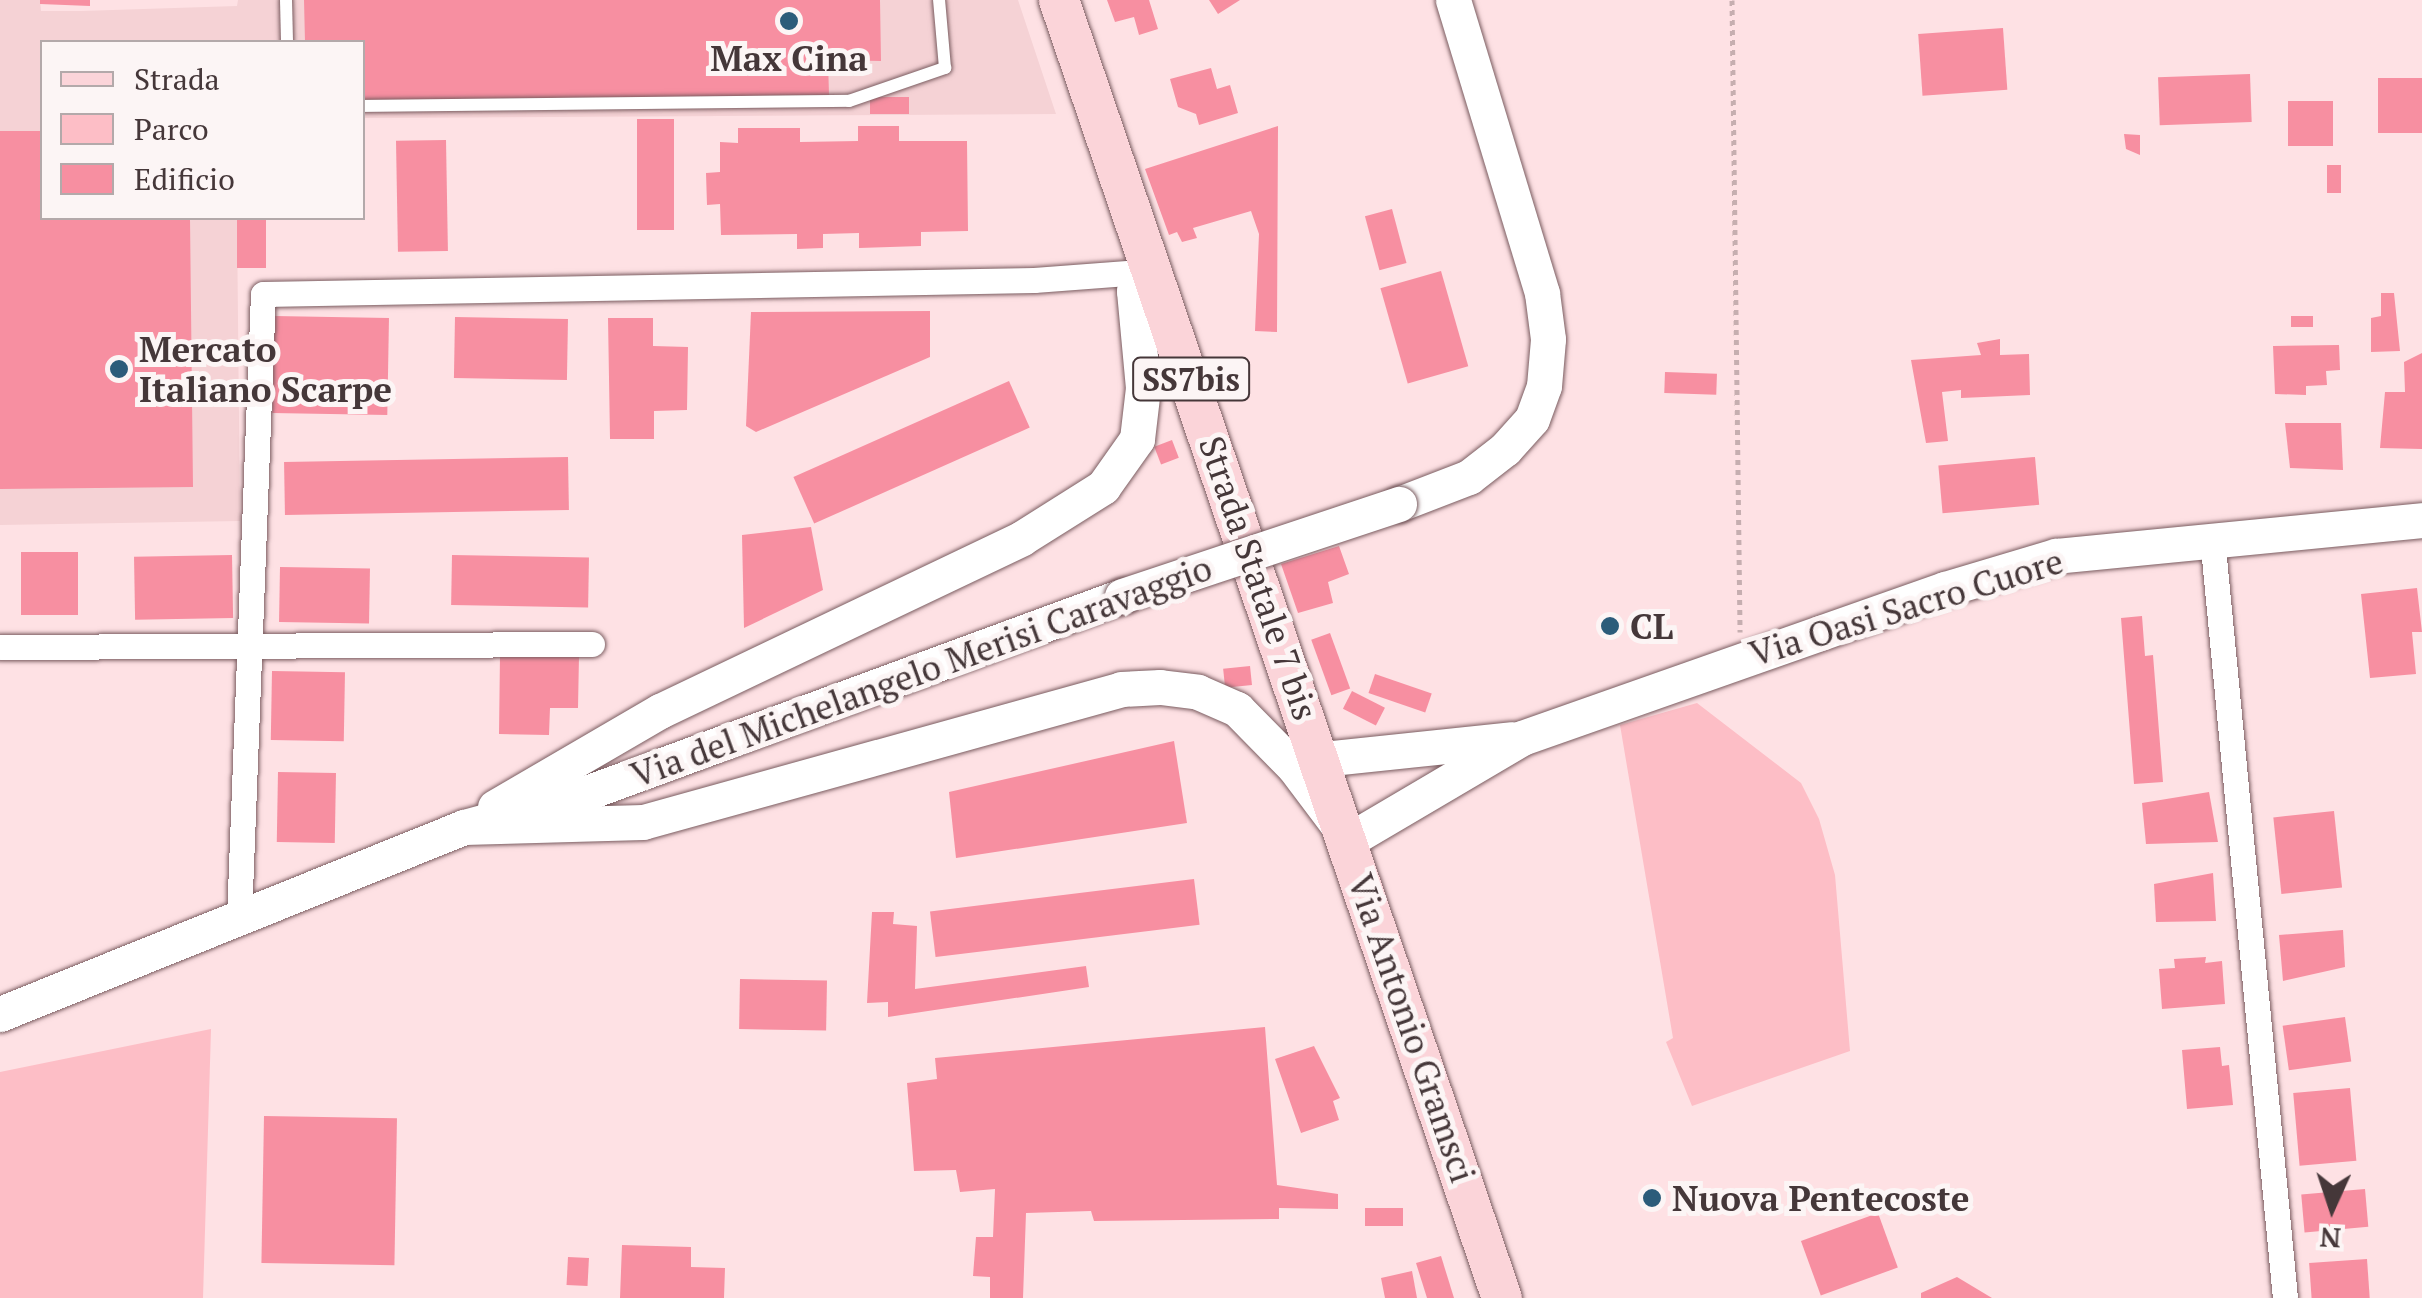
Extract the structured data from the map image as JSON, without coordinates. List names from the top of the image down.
{
  "streets": {
    "main road": ["SS7bis", "Strada Statale 7 bis", "Via Antonio Gramsci"],
    "street": ["Via Oasi Sacro Cuore", "Via del Michelangelo Merisi Caravaggio"]
  },
  "crossings": [
    ["Strada Statale 7 bis", "Via Oasi Sacro Cuore"],
    ["Strada Statale 7 bis", "Via Antonio Gramsci"],
    ["Via Oasi Sacro Cuore", "Via Antonio Gramsci"]
  ],
  "places": [
    "Max Cina",
    "Mercato Italiano Scarpe",
    "CL",
    "Nuova Pentecoste"
  ],
  "legend": ["Strada", "Parco", "Edificio"],
  "north": "bottom"
}
